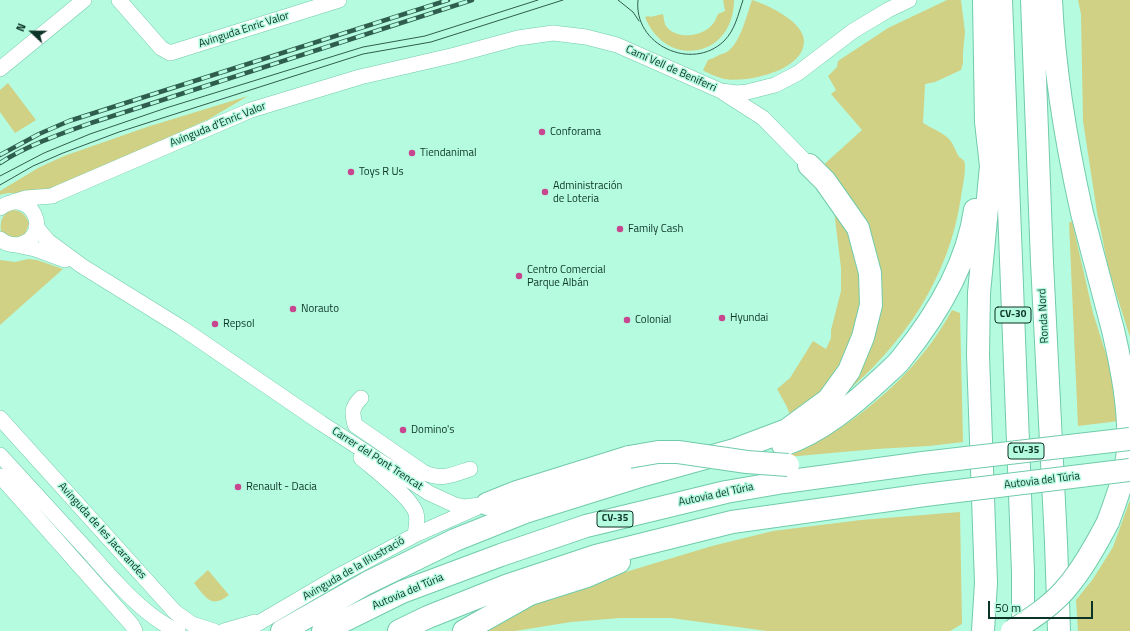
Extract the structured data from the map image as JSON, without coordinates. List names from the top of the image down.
{
  "streets": {
    "highway": [
      "CV-30",
      "Ronda Nord",
      "CV-35",
      "Autovia del Túria"
    ],
    "street": [
      "Avinguda Enric Valor",
      "Camí Vell de Beniferri",
      "Avinguda d'Enric Valor",
      "Carrer del Pont Trencat",
      "Avinguda de les Jacarandes",
      "Avinguda de la Il·lustració"
    ]
  },
  "crossings": [
    ["Camí Vell de Beniferri", "Avinguda d'Enric Valor"],
    ["Carrer del Pont Trencat", "Avinguda de la Il·lustració"]
  ],
  "places": [
    "Conforama",
    "Tiendanimal",
    "Toys R Us",
    "Administración de Loteria",
    "Family Cash",
    "Centro Comercial Parque Albán",
    "Norauto",
    "Hyundai",
    "Colonial",
    "Repsol",
    "Domino's",
    "Renault - Dacia"
  ],
  "scale_bar": "50 m",
  "north": "left"
}
